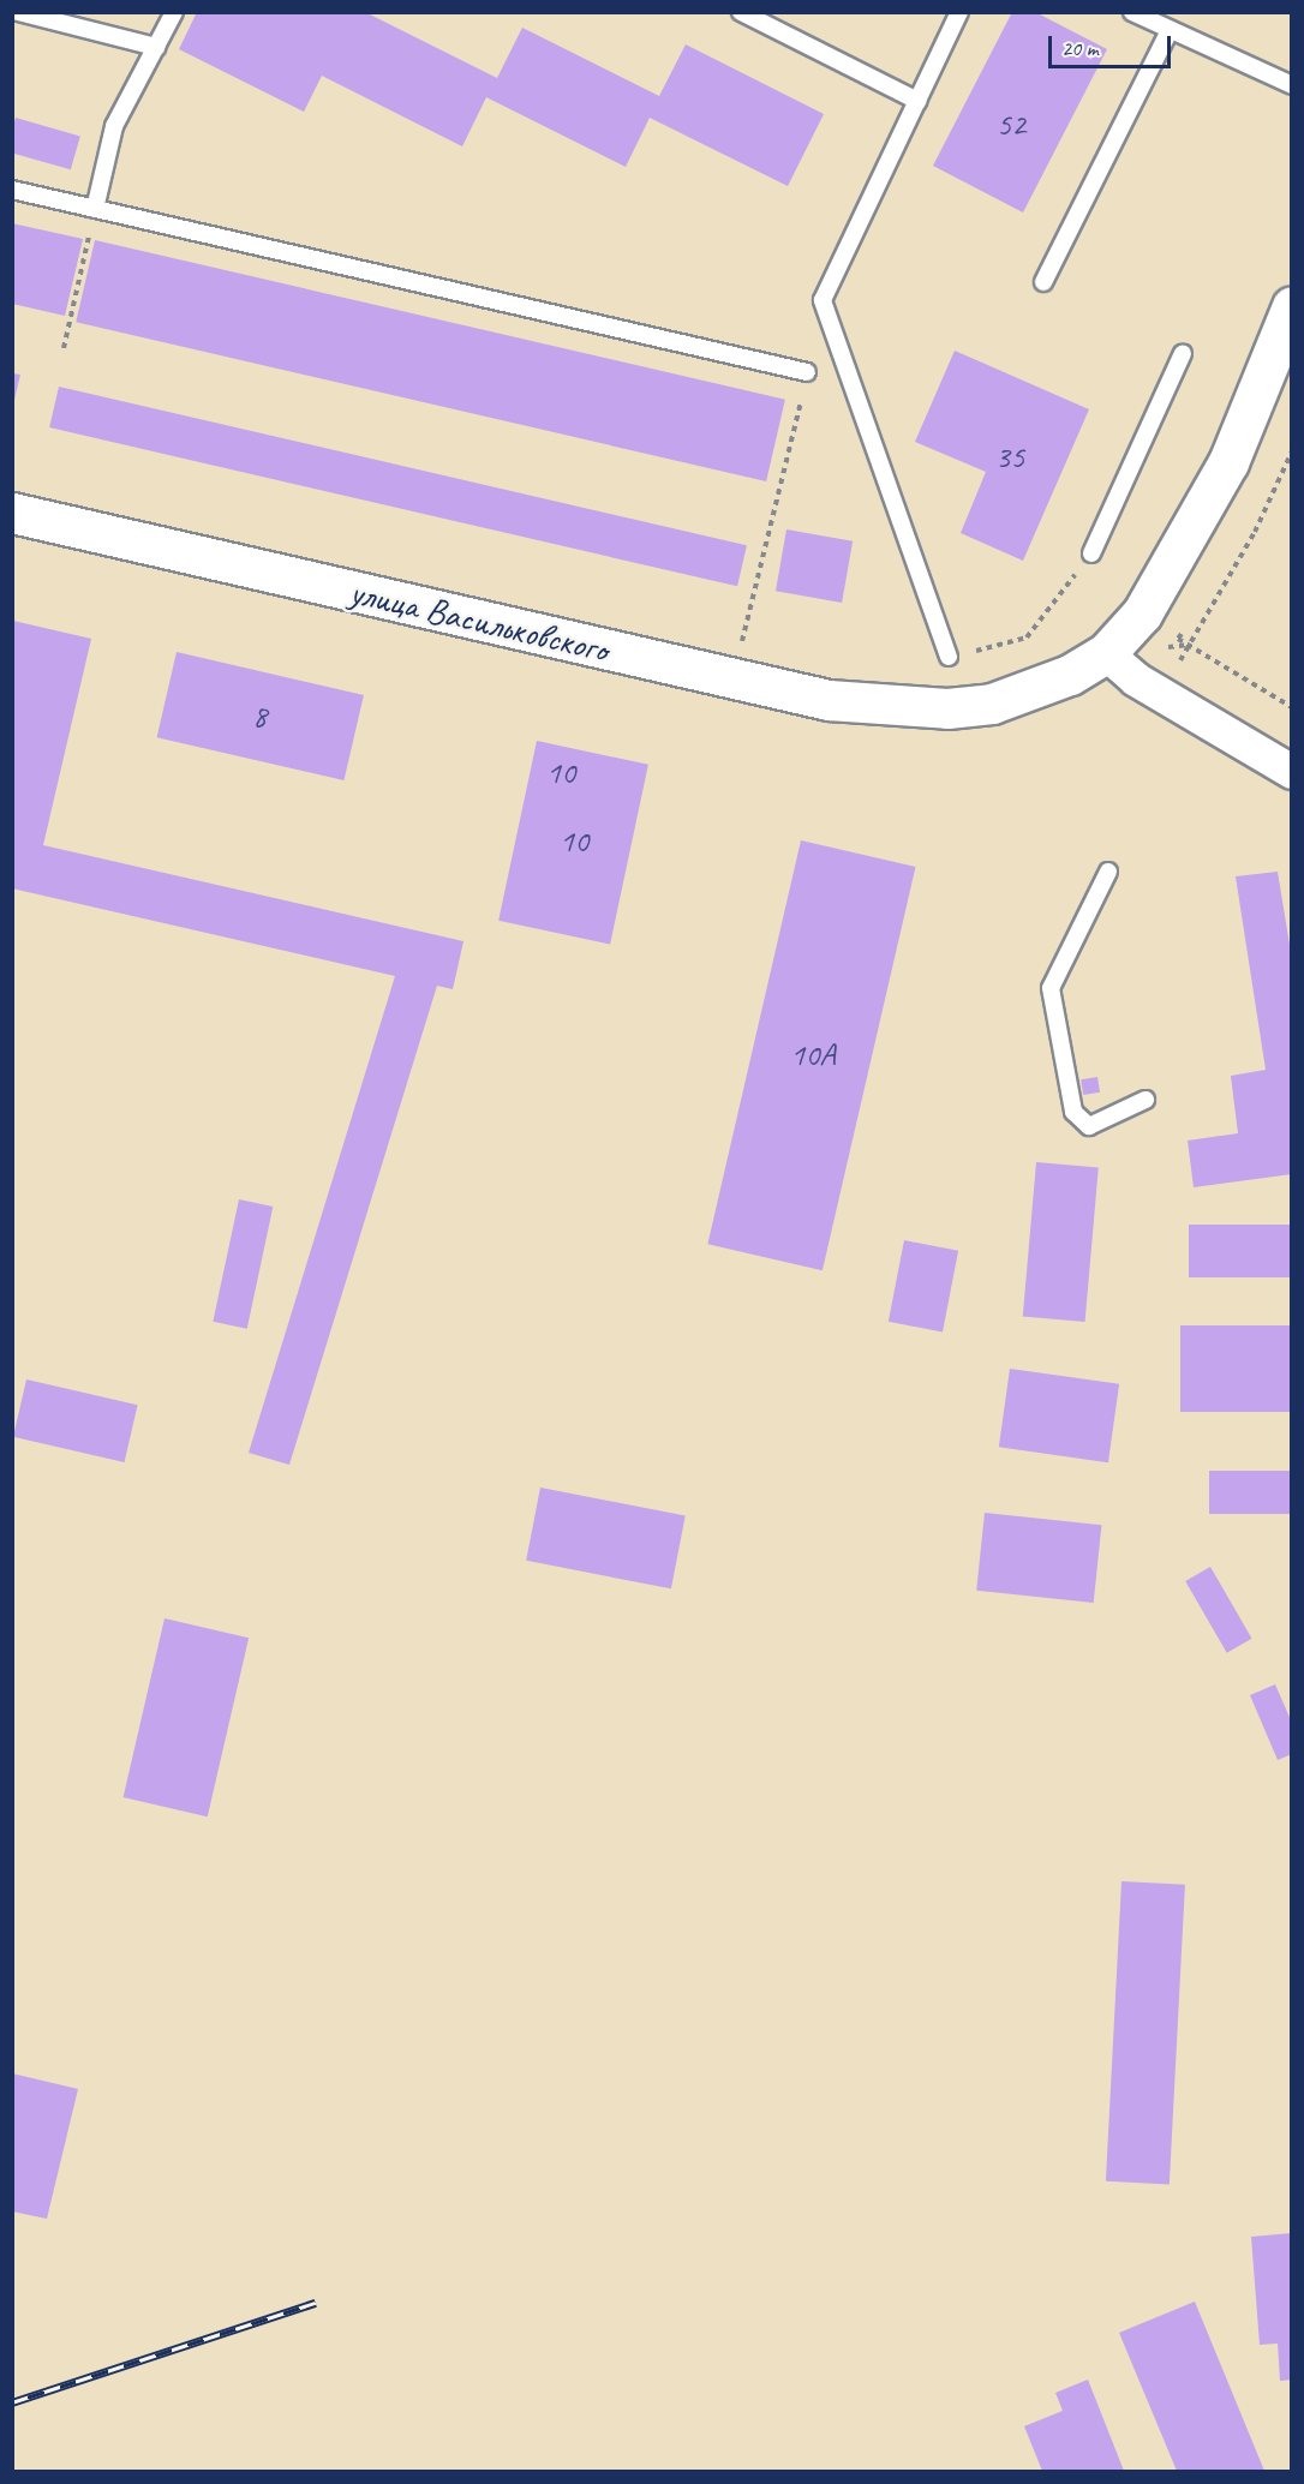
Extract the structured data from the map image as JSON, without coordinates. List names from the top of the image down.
{
  "streets": {
    "street": ["улица Васильковского"]
  },
  "house_numbers": [
    "52",
    "35",
    "8",
    "10",
    "10",
    "10А"
  ],
  "scale_bar": "20 m"
}
